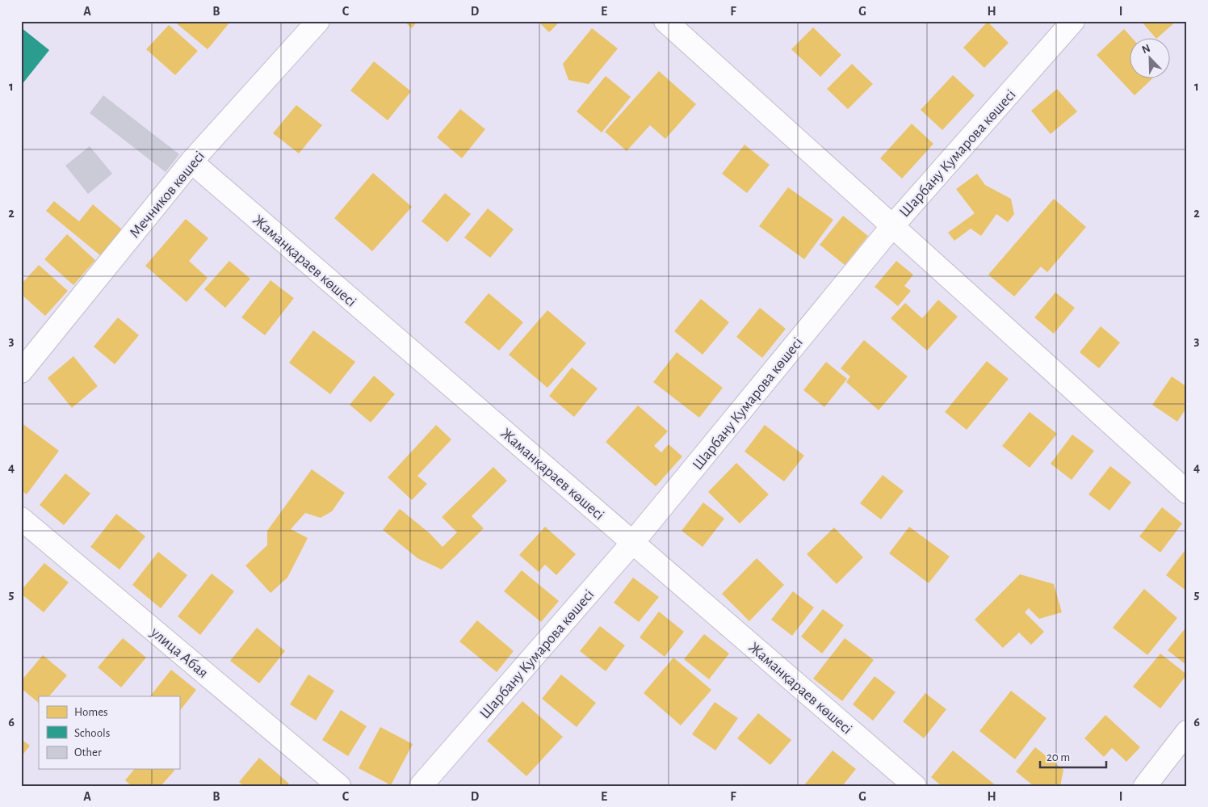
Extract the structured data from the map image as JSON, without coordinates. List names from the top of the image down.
{
  "streets": {
    "street": [
      "Шарбану Кумарова көшесі",
      "Мечников көшесі",
      "Жаманқараев көшесі",
      "улица Абая"
    ]
  },
  "crossings": [
    ["Шарбану Кумарова көшесі", "Жаманқараев көшесі"],
    ["Мечников көшесі", "Жаманқараев көшесі"]
  ],
  "legend": ["Homes", "Schools", "Other"],
  "scale_bar": "20 m",
  "north": "top left",
  "grid": {
    "columns": [
      "A",
      "B",
      "C",
      "D",
      "E",
      "F",
      "G",
      "H",
      "I"
    ],
    "rows": [
      "1",
      "2",
      "3",
      "4",
      "5",
      "6"
    ]
  }
}
